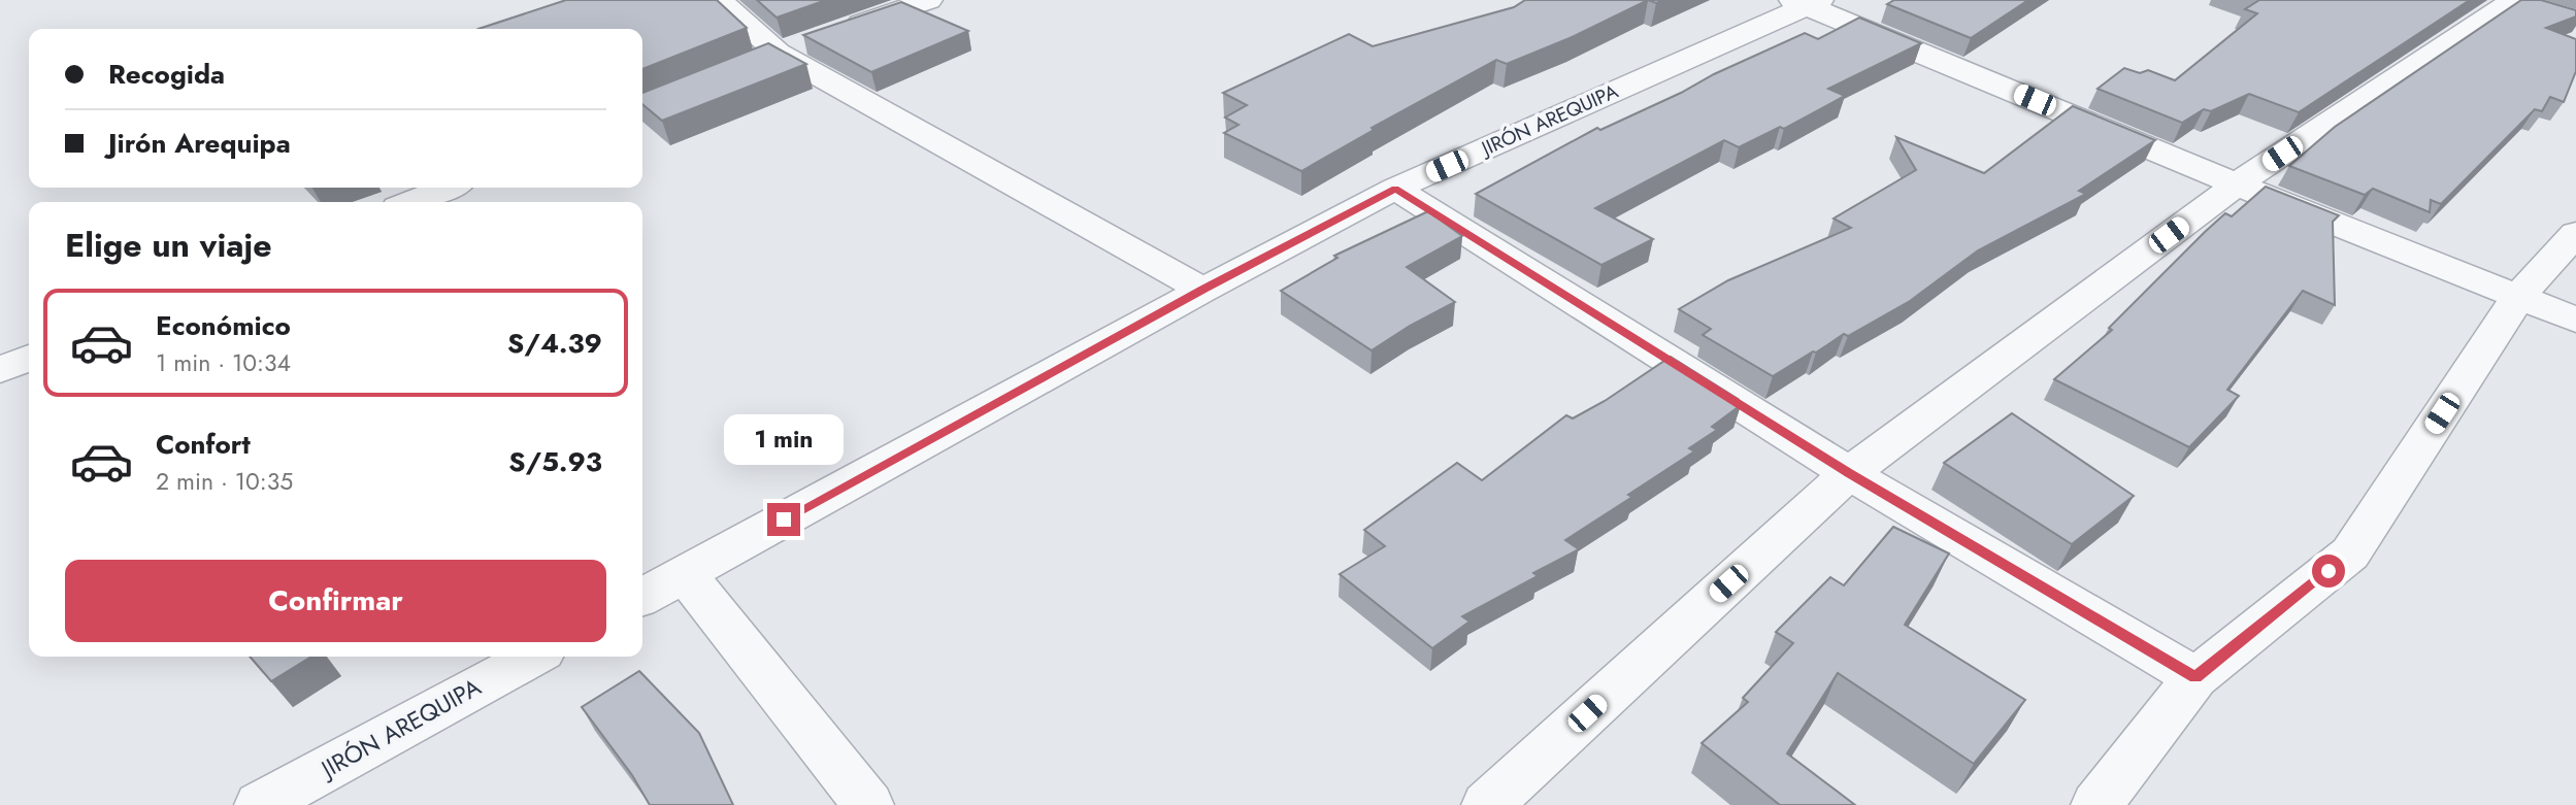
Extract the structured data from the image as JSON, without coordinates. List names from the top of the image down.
{
  "streets": {
    "street": ["JIRÓN AREQUIPA"]
  },
  "page": {
    "banner": ["Recogida", "Jirón Arequipa"],
    "heading": "Elige un viaje",
    "list": [
      {
        "name": "Económico",
        "note": "1 min · 10:34",
        "value": "S/4.39"
      },
      {
        "name": "Confort",
        "note": "2 min · 10:35",
        "value": "S/5.93"
      }
    ],
    "bubble": "1 min",
    "buttons": "Confirmar"
  }
}
